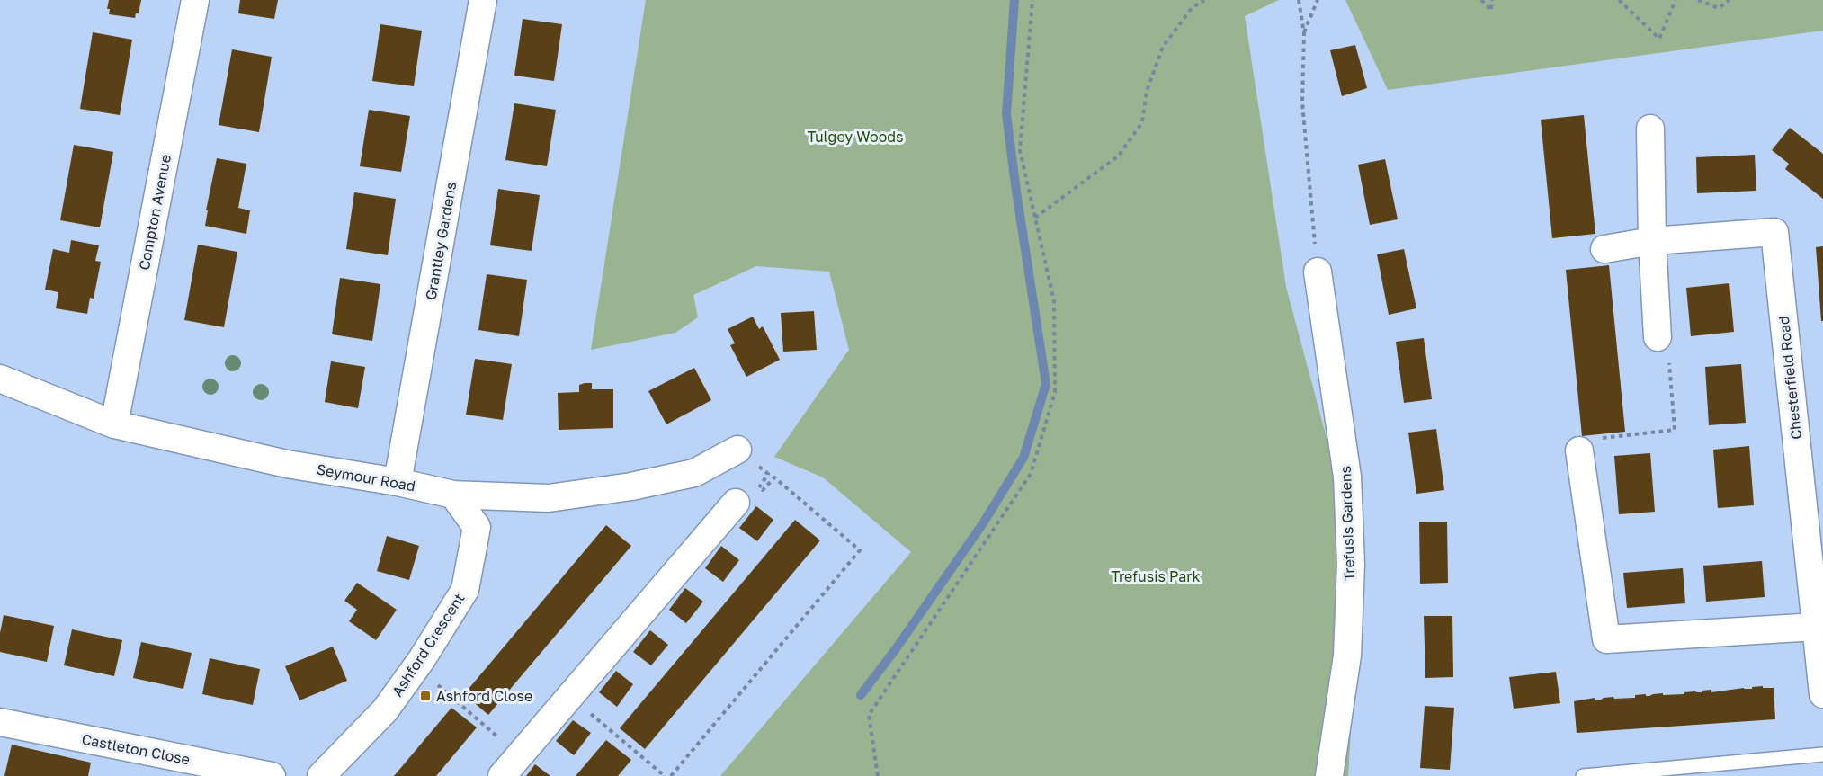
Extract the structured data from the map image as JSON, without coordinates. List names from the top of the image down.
{
  "streets": {
    "street": [
      "Compton Avenue",
      "Grantley Gardens",
      "Chesterfield Road",
      "Seymour Road",
      "Trefusis Gardens",
      "Ashford Crescent",
      "Castleton Close"
    ]
  },
  "crossings": [
    ["Compton Avenue", "Seymour Road"],
    ["Grantley Gardens", "Seymour Road"],
    ["Seymour Road", "Ashford Crescent"]
  ],
  "parks": ["Tulgey Woods", "Trefusis Park"],
  "places": {
    "transit": ["Ashford Close"]
  }
}
